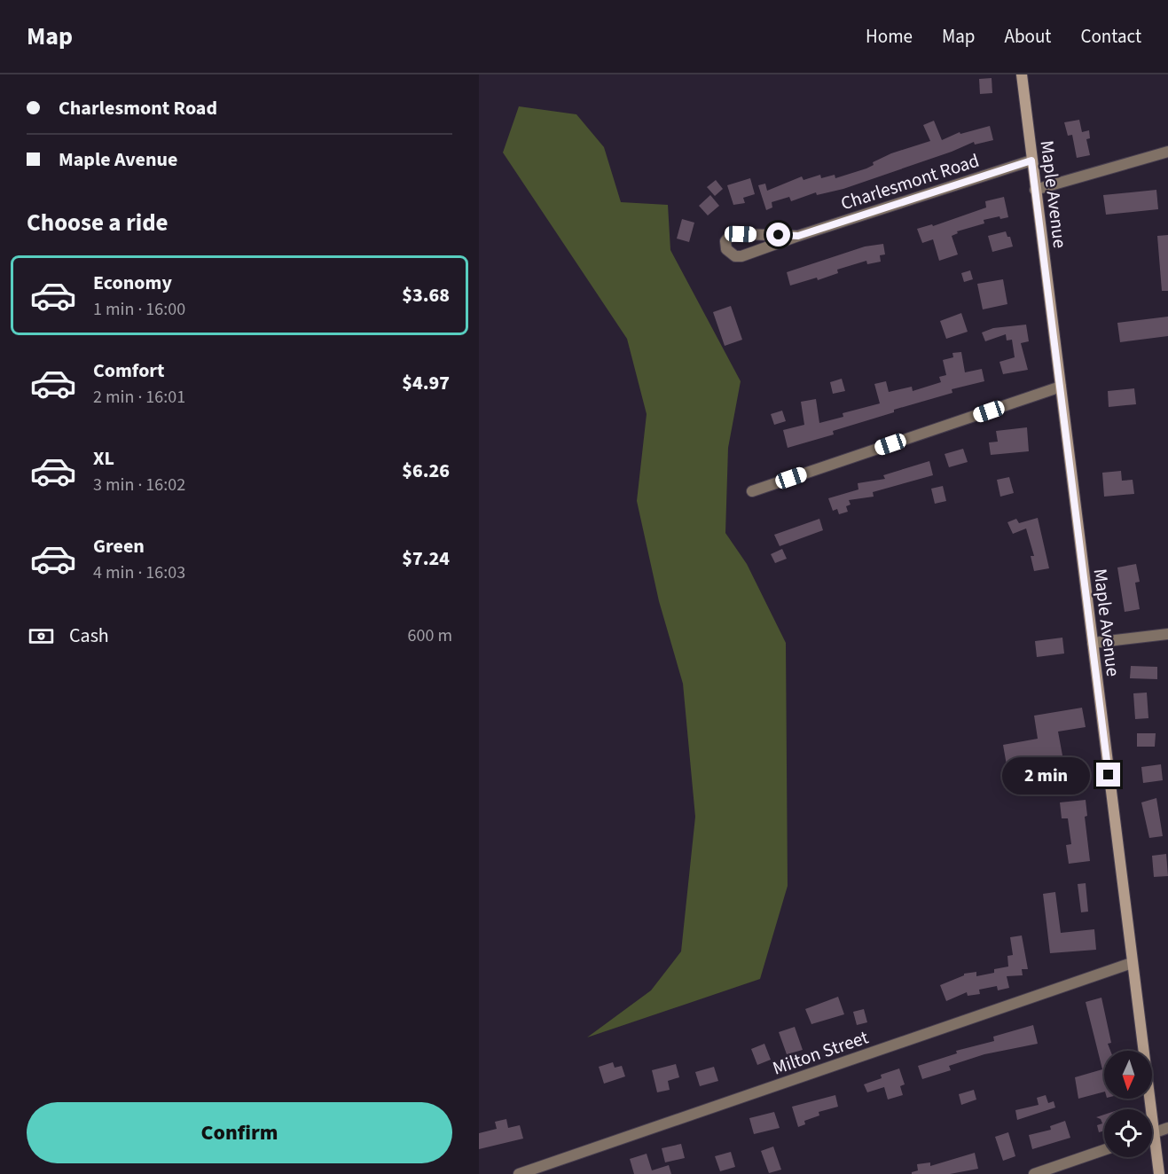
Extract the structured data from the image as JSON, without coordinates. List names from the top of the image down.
{
  "streets": {
    "main road": ["Maple Avenue"],
    "street": ["Charlesmont Road", "Milton Street"]
  },
  "crossings": [
    ["Charlesmont Road", "Maple Avenue"],
    ["Maple Avenue", "Milton Street"]
  ],
  "north": "bottom",
  "page": {
    "header": "Map",
    "nav": [
      "Home",
      "Map",
      "About",
      "Contact"
    ],
    "banner": ["Charlesmont Road", "Maple Avenue"],
    "heading": "Choose a ride",
    "list": [
      {
        "name": "Economy",
        "note": "1 min · 16:00",
        "value": "$3.68"
      },
      {
        "name": "Comfort",
        "note": "2 min · 16:01",
        "value": "$4.97"
      },
      {
        "name": "XL",
        "note": "3 min · 16:02",
        "value": "$6.26"
      },
      {
        "name": "Green",
        "note": "4 min · 16:03",
        "value": "$7.24"
      }
    ],
    "pay": ["Cash", "600 m"],
    "bubble": "2 min",
    "buttons": "Confirm"
  }
}
